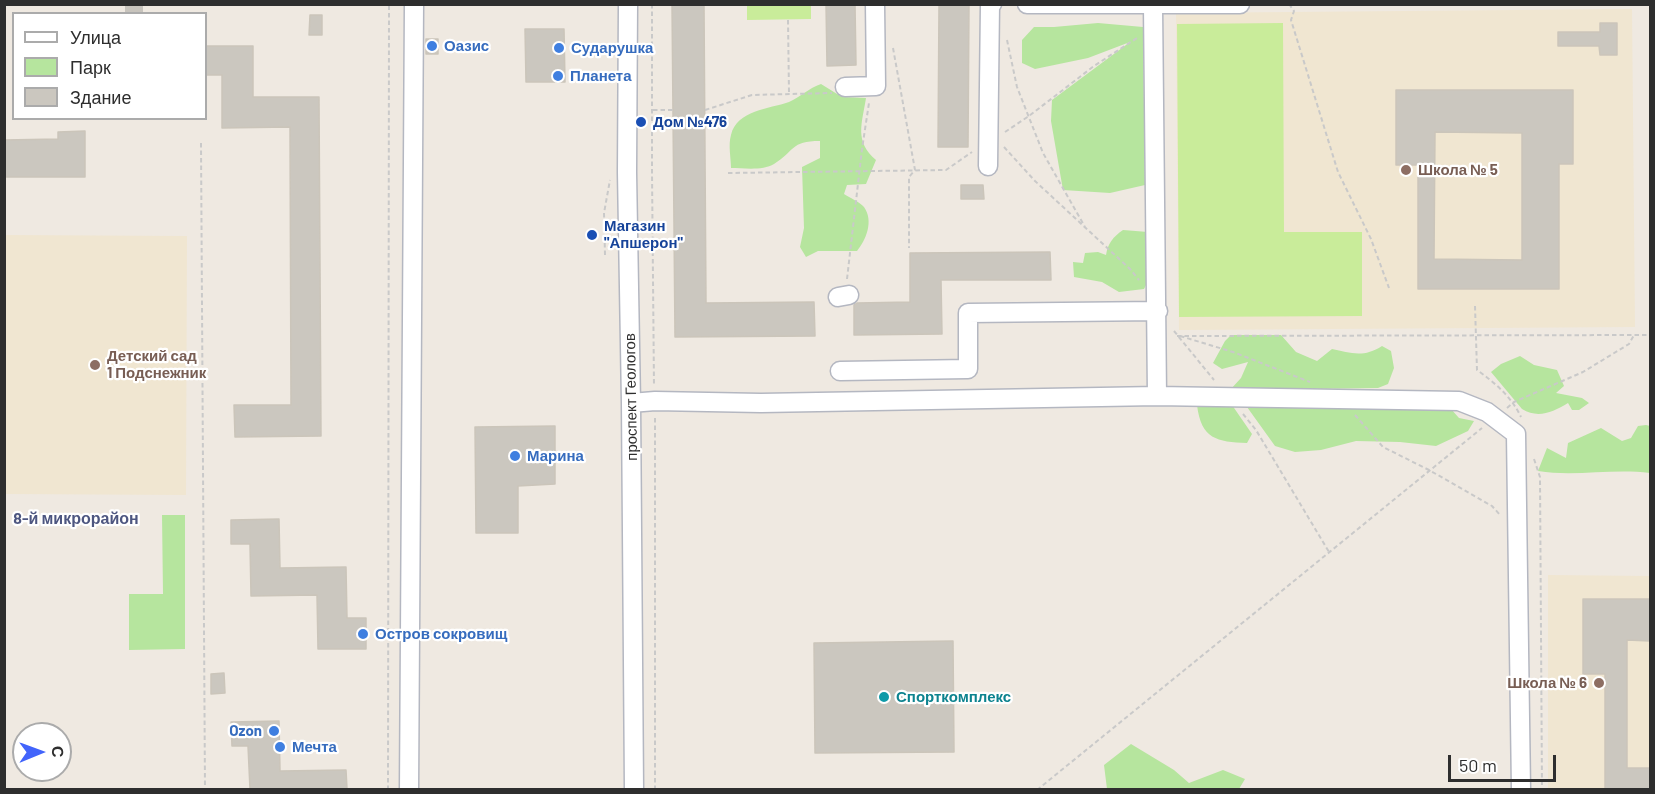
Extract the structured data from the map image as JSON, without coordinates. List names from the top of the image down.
{
  "streets": {
    "street": ["проспект Геологов"]
  },
  "districts": ["8-й микрорайон"],
  "places": [
    "Оазис",
    "Сударушка",
    "Планета",
    "Дом №476",
    "Школа № 5",
    "Магазин \"Апшерон\"",
    "Детский сад 1 Подснежник",
    "Марина",
    "Остров сокровищ",
    "Школа № 6",
    "Спорткомплекс",
    "Ozon",
    "Мечта"
  ],
  "legend": ["Улица", "Парк", "Здание"],
  "scale_bar": "50 m",
  "north": "right"
}
